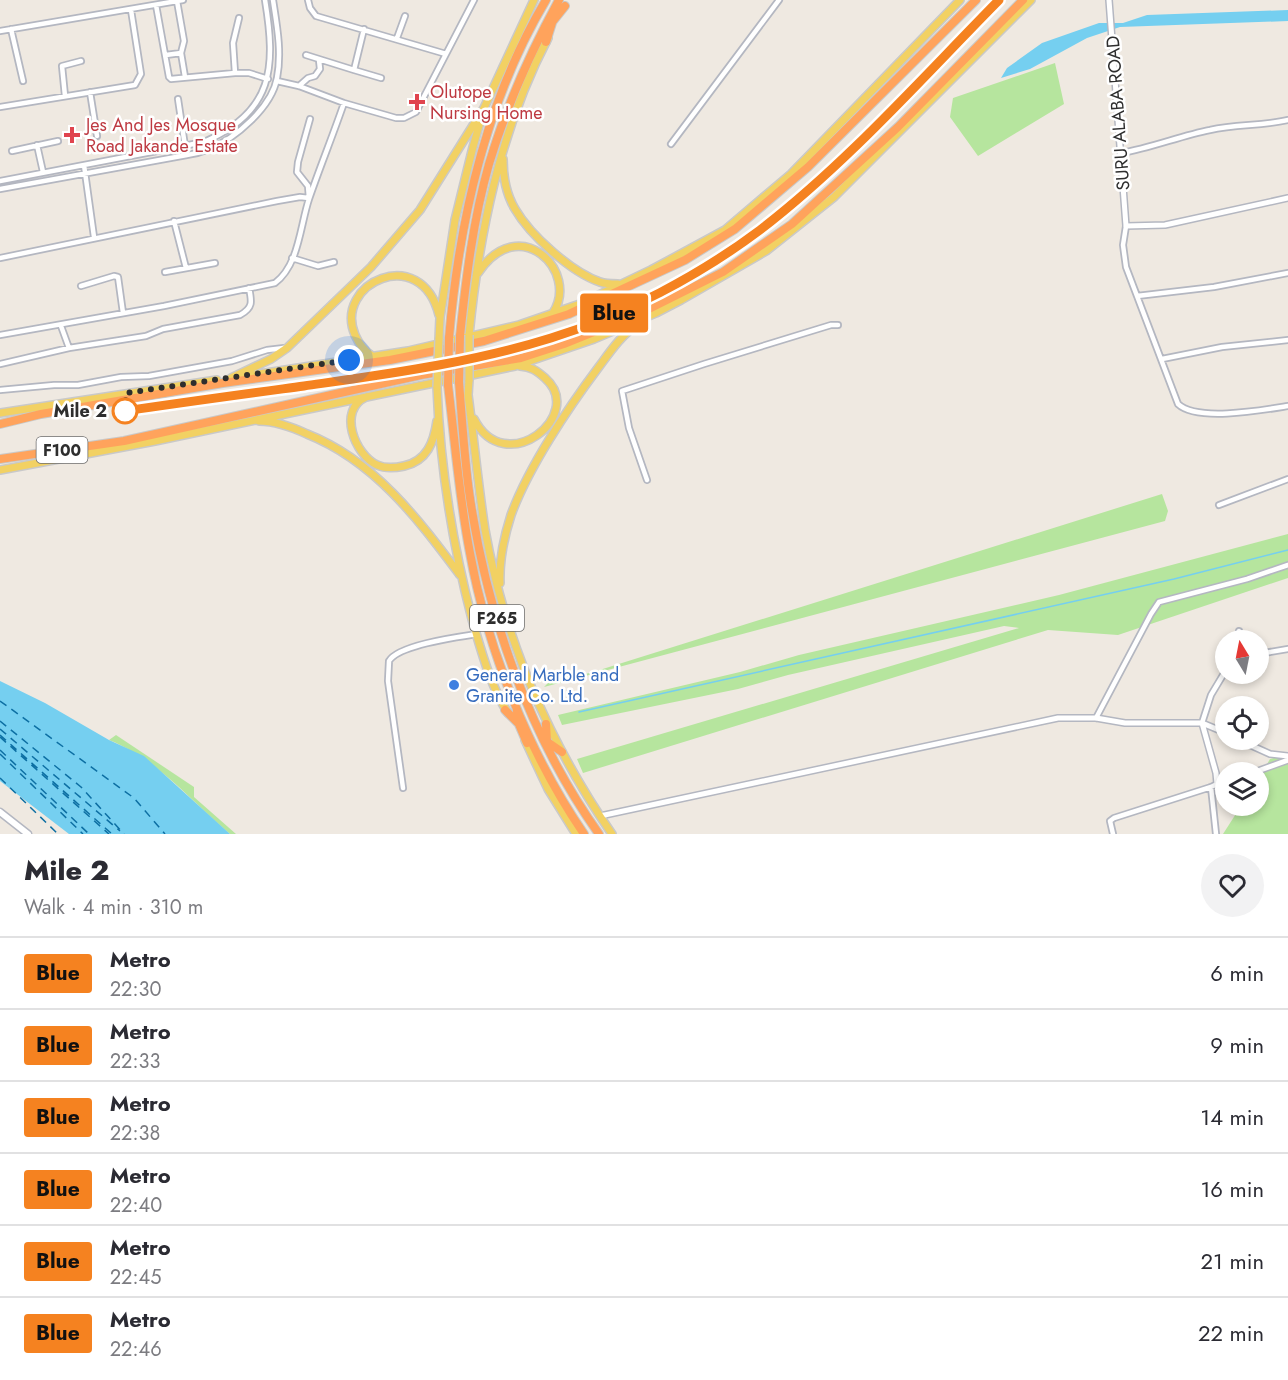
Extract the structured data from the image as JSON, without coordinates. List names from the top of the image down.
{
  "streets": {
    "highway": ["F100", "F265"],
    "street": ["SURU ALABA ROAD"]
  },
  "places": {
    "health": ["Olutope Nursing Home", "Jes And Jes Mosque Road Jakande Estate"],
    "other": ["Mile 2", "General Marble and Granite Co. Ltd."]
  },
  "lines": ["metro line Blue"],
  "north": "top",
  "page": {
    "on_map": "Blue",
    "heading": ["Mile 2", "Walk · 4 min · 310 m"],
    "list": [
      {
        "mark": "Blue",
        "name": "Metro",
        "note": "22:30",
        "value": "6 min"
      },
      {
        "mark": "Blue",
        "name": "Metro",
        "note": "22:33",
        "value": "9 min"
      },
      {
        "mark": "Blue",
        "name": "Metro",
        "note": "22:38",
        "value": "14 min"
      },
      {
        "mark": "Blue",
        "name": "Metro",
        "note": "22:40",
        "value": "16 min"
      },
      {
        "mark": "Blue",
        "name": "Metro",
        "note": "22:45",
        "value": "21 min"
      },
      {
        "mark": "Blue",
        "name": "Metro",
        "note": "22:46",
        "value": "22 min"
      }
    ]
  }
}
